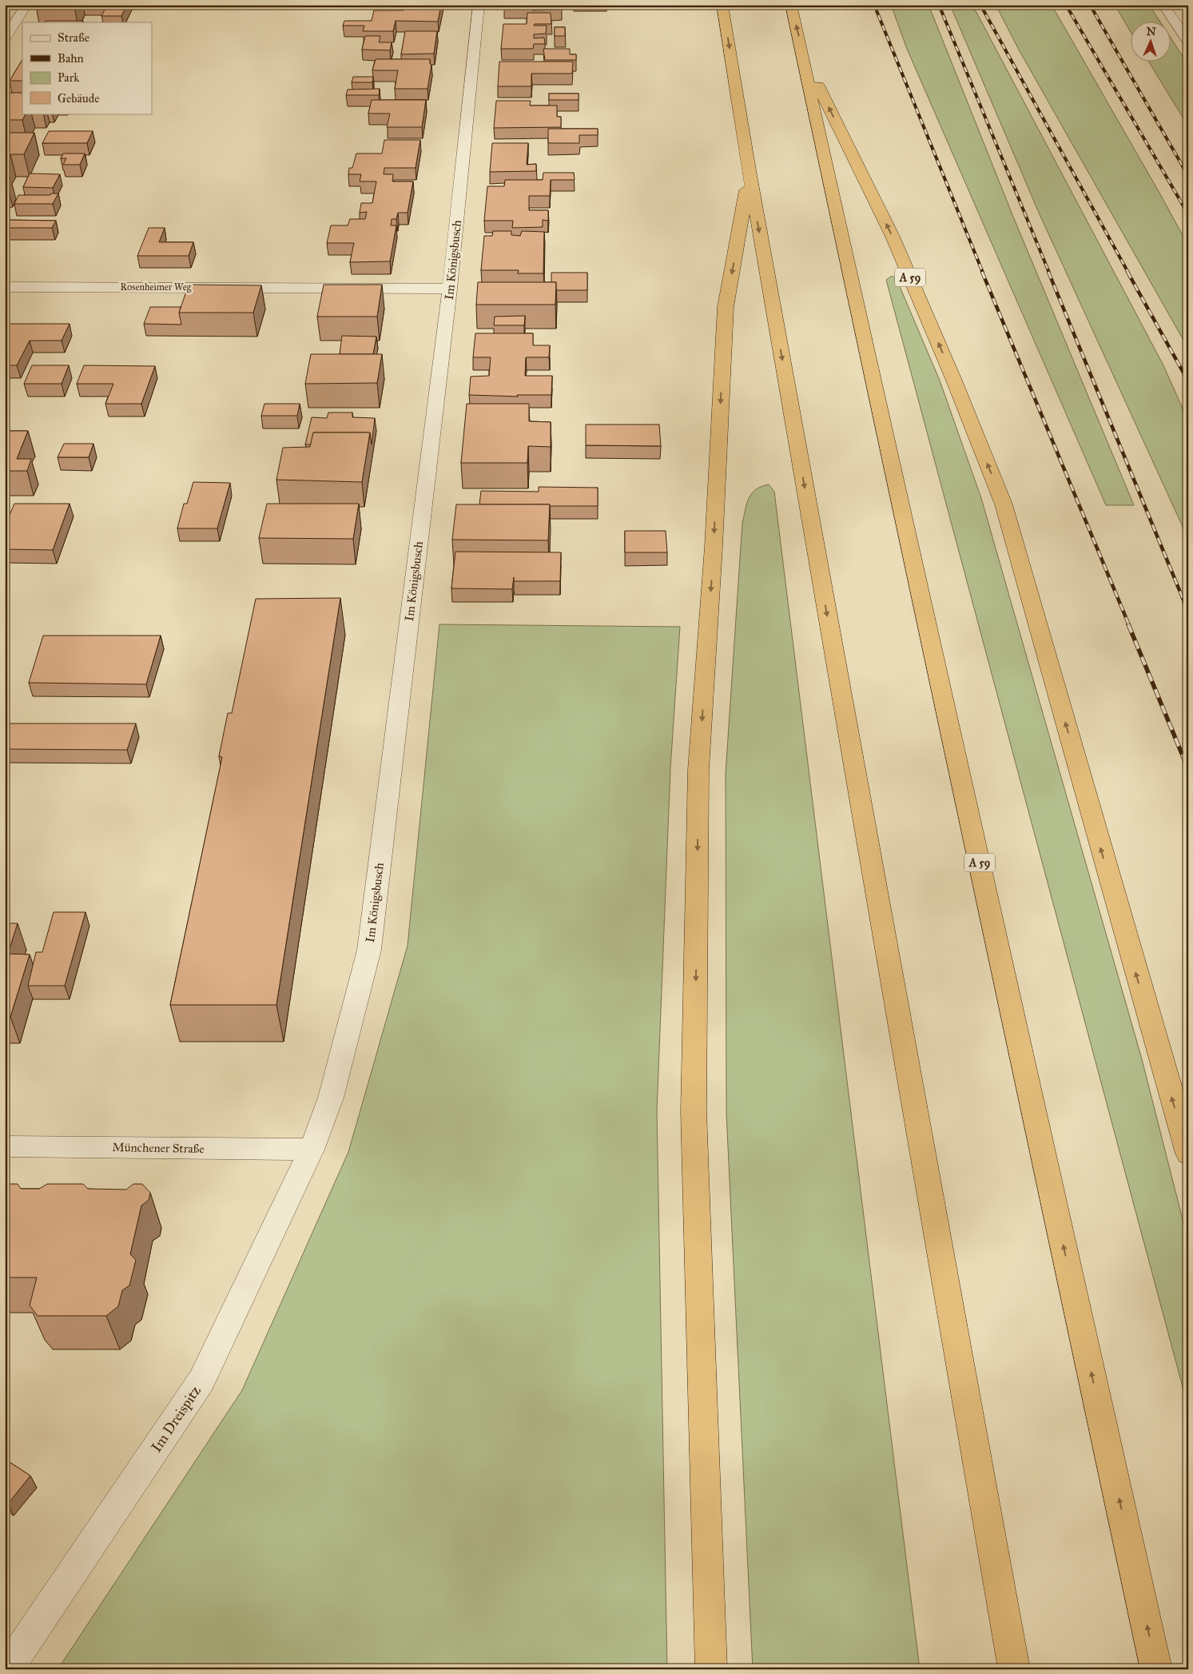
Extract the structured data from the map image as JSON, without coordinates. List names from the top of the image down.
{
  "streets": {
    "highway": ["A 59"],
    "street": [
      "Im Königsbusch",
      "Rosenheimer Weg",
      "Münchener Straße",
      "Im Dreispitz"
    ]
  },
  "crossings": [
    ["Im Königsbusch", "Rosenheimer Weg"],
    ["Im Königsbusch", "Münchener Straße"],
    ["Im Königsbusch", "Im Dreispitz"],
    ["Münchener Straße", "Im Dreispitz"]
  ],
  "legend": [
    "Straße",
    "Bahn",
    "Park",
    "Gebäude"
  ],
  "north": "top"
}
